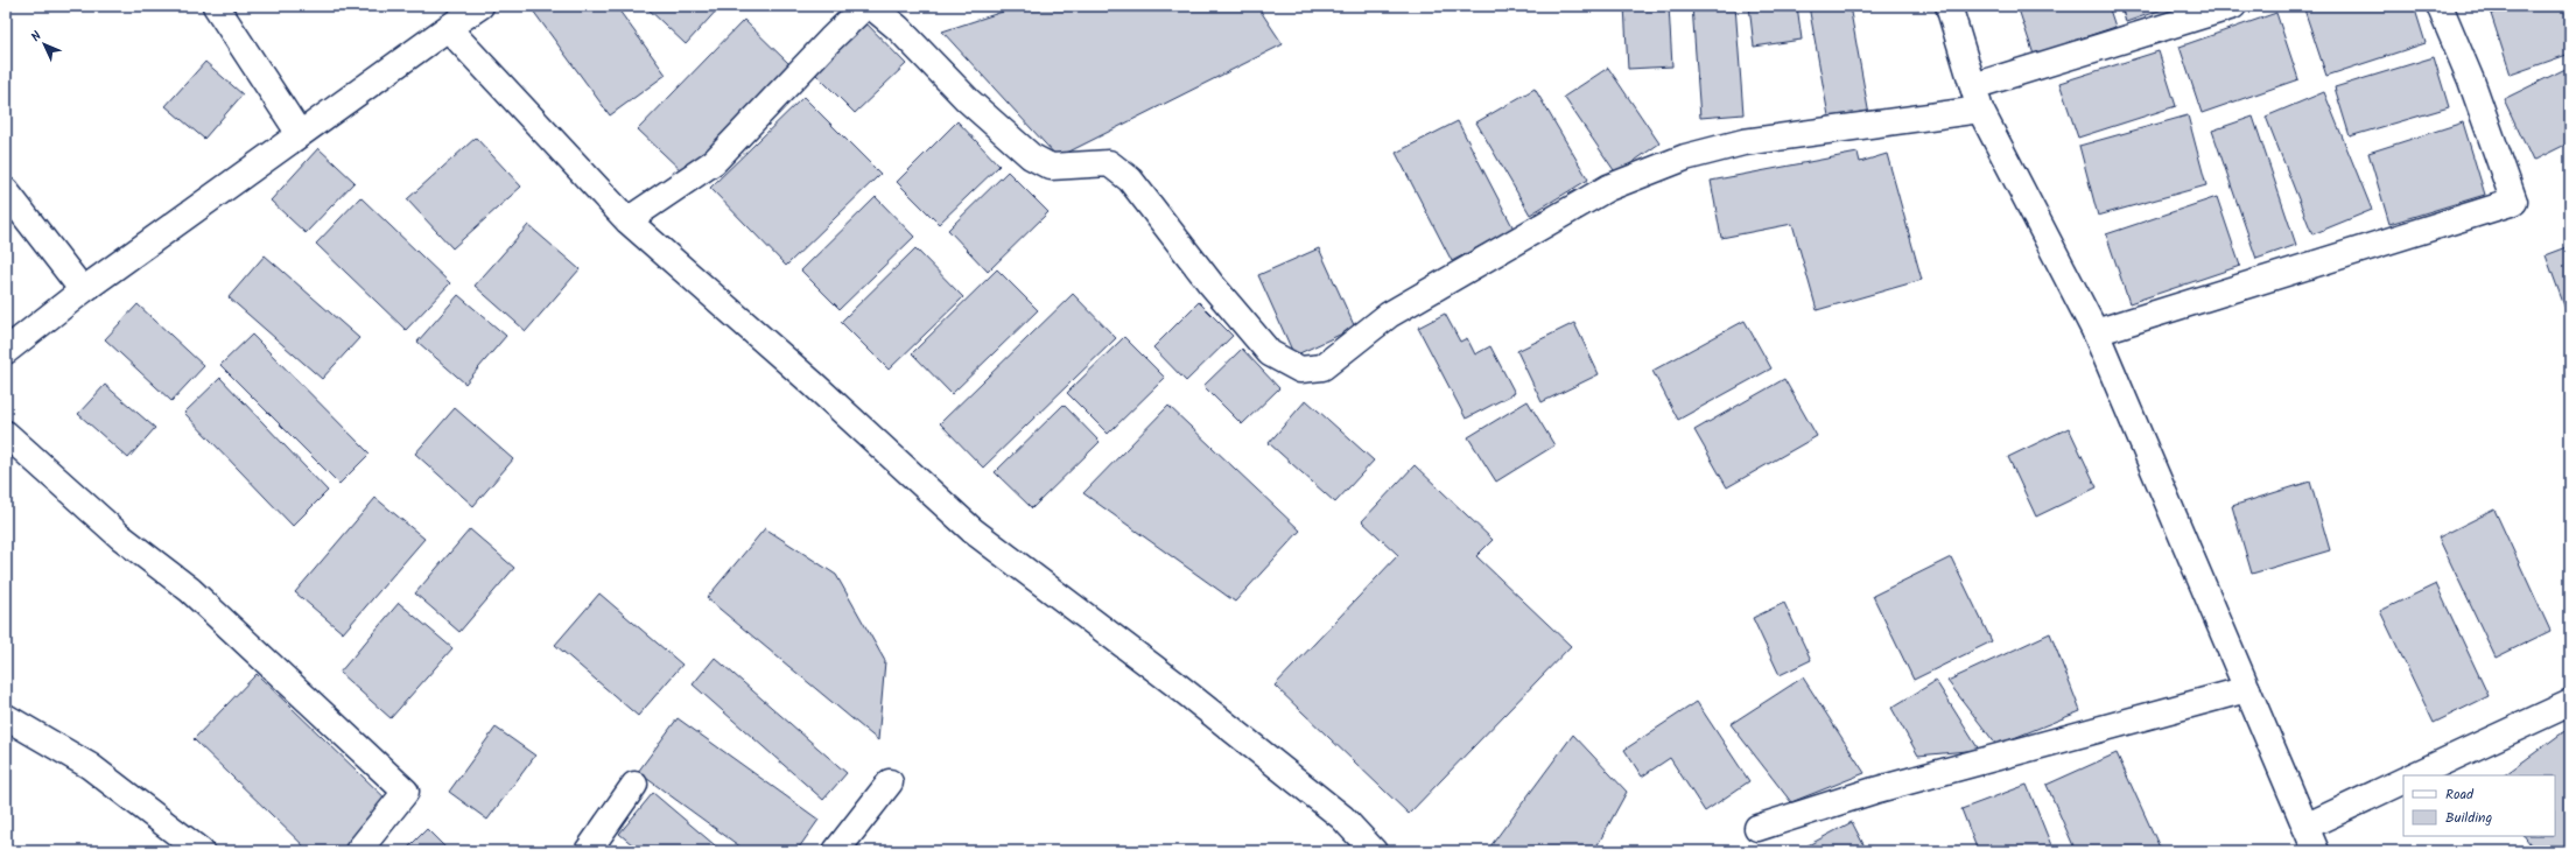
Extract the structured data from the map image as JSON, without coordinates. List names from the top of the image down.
{
  "legend": ["Road", "Building"],
  "north": "top left"
}
